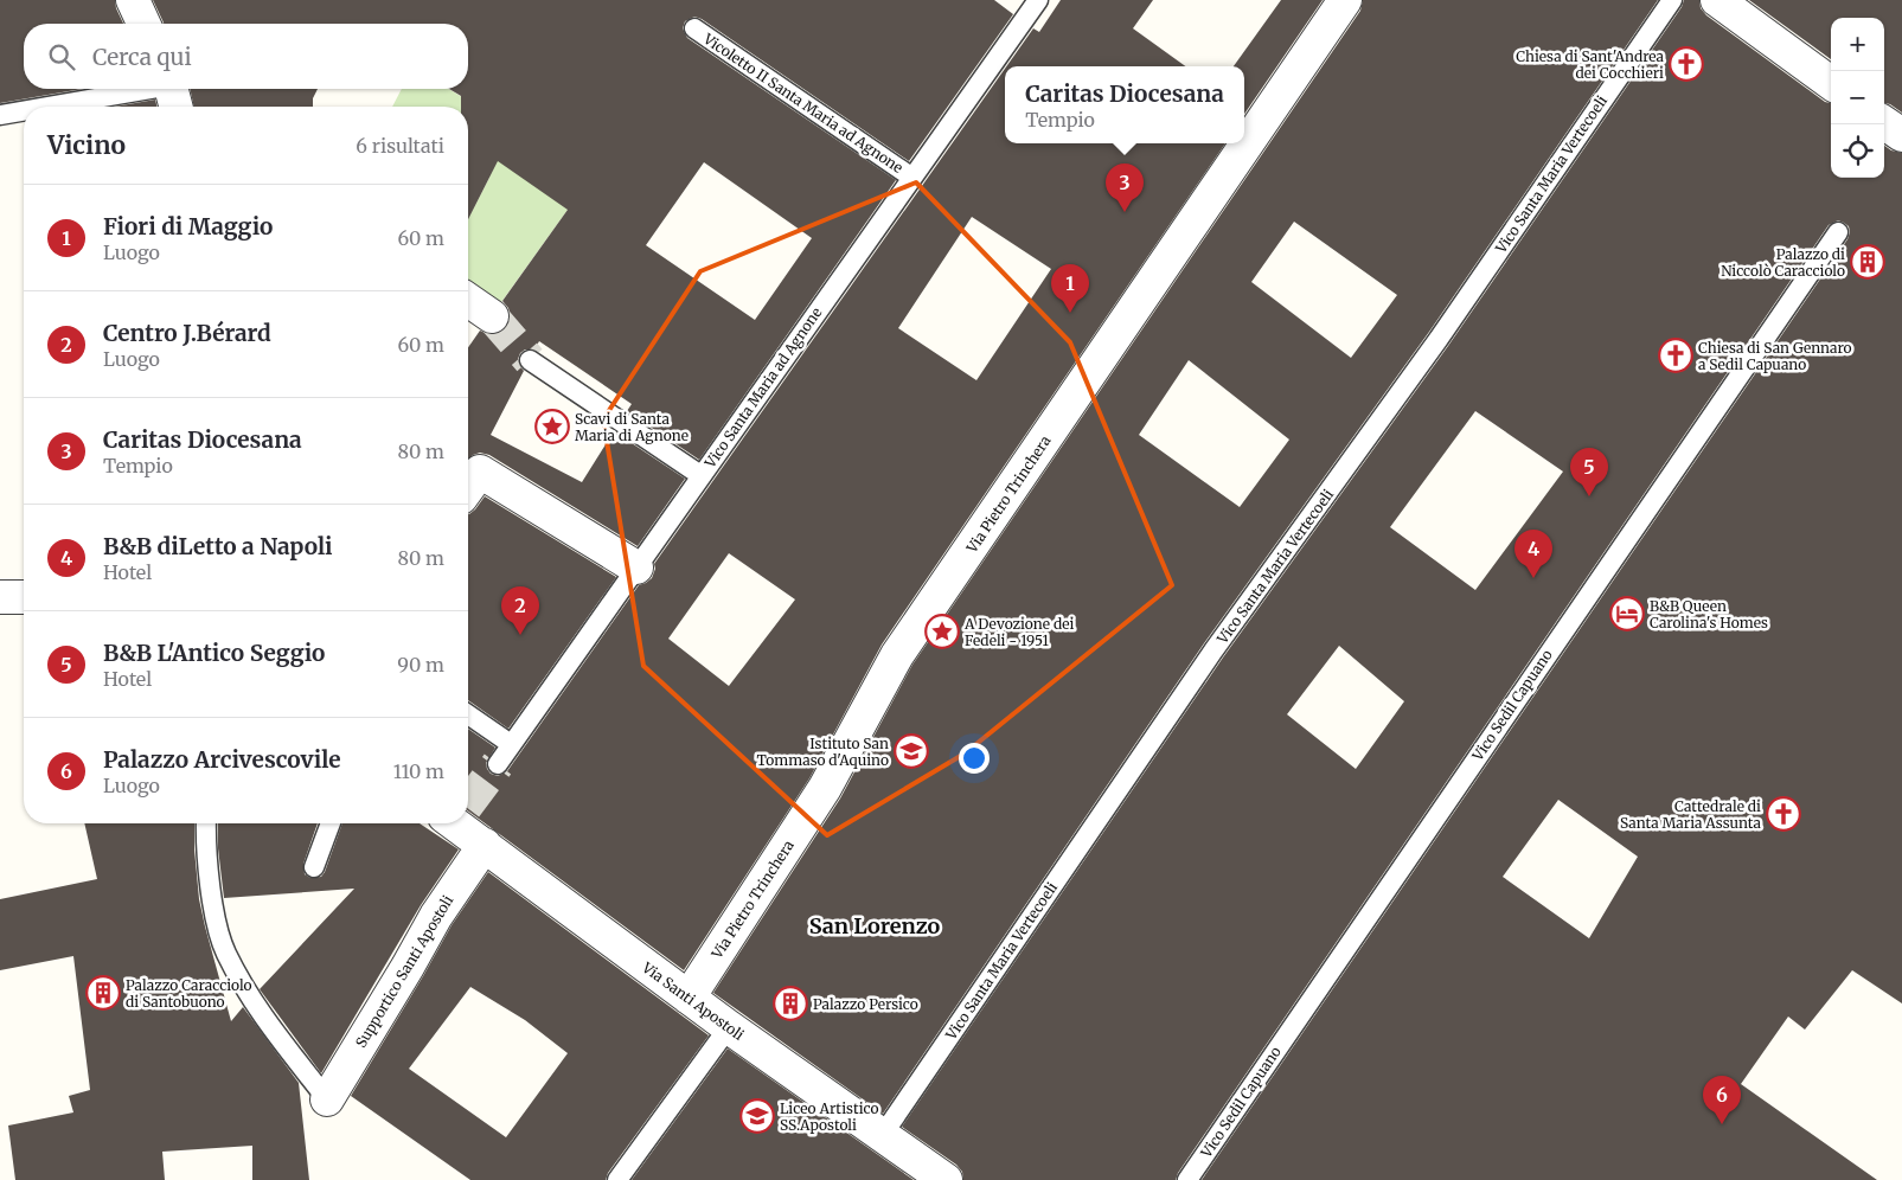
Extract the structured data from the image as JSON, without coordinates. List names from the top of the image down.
{
  "streets": {
    "street": ["Via Pietro Trinchera", "Supportico Santi Apostoli", "Via Santi Apostoli"],
    "lane": [
      "Vicoletto II Santa Maria ad Agnone",
      "Vico Santa Maria Vertecoeli",
      "Vico Santa Maria ad Agnone",
      "Vico Sedil Capuano"
    ]
  },
  "crossings": [
    ["Vicoletto II Santa Maria ad Agnone", "Vico Santa Maria ad Agnone"],
    ["Vico Santa Maria Vertecoeli", "Via Santi Apostoli"],
    ["Via Pietro Trinchera", "Via Santi Apostoli"],
    ["Supportico Santi Apostoli", "Via Santi Apostoli"]
  ],
  "districts": ["San Lorenzo"],
  "places": {
    "church": ["Chiesa di Sant'Andrea dei Cocchieri", "Chiesa di San Gennaro a Sedil Capuano", "Cattedrale di Santa Maria Assunta"],
    "building": ["Palazzo di Niccolò Caracciolo", "Palazzo Caracciolo di Santobuono", "Palazzo Persico"],
    "place": ["Scavi di Santa Maria di Agnone", "A Devozione dei Fedeli - 1951"],
    "hotel": ["B&B Queen Carolina's Homes"],
    "school or university": ["Istituto San Tommaso d'Aquino", "Liceo Artistico SS.Apostoli"]
  },
  "page": {
    "map_buttons": ["+", "−"],
    "search": "Cerca qui",
    "popup": ["Caritas Diocesana", "Tempio"],
    "heading": ["Vicino", "6 risultati"],
    "pins": [
      "3",
      "1",
      "5",
      "4",
      "2",
      "6"
    ],
    "list": [
      {
        "mark": "1",
        "name": "Fiori di Maggio",
        "note": "Luogo",
        "value": "60 m"
      },
      {
        "mark": "2",
        "name": "Centro J.Bérard",
        "note": "Luogo",
        "value": "60 m"
      },
      {
        "mark": "3",
        "name": "Caritas Diocesana",
        "note": "Tempio",
        "value": "80 m"
      },
      {
        "mark": "4",
        "name": "B&B diLetto a Napoli",
        "note": "Hotel",
        "value": "80 m"
      },
      {
        "mark": "5",
        "name": "B&B L'Antico Seggio",
        "note": "Hotel",
        "value": "90 m"
      },
      {
        "mark": "6",
        "name": "Palazzo Arcivescovile",
        "note": "Luogo",
        "value": "110 m"
      }
    ]
  }
}
